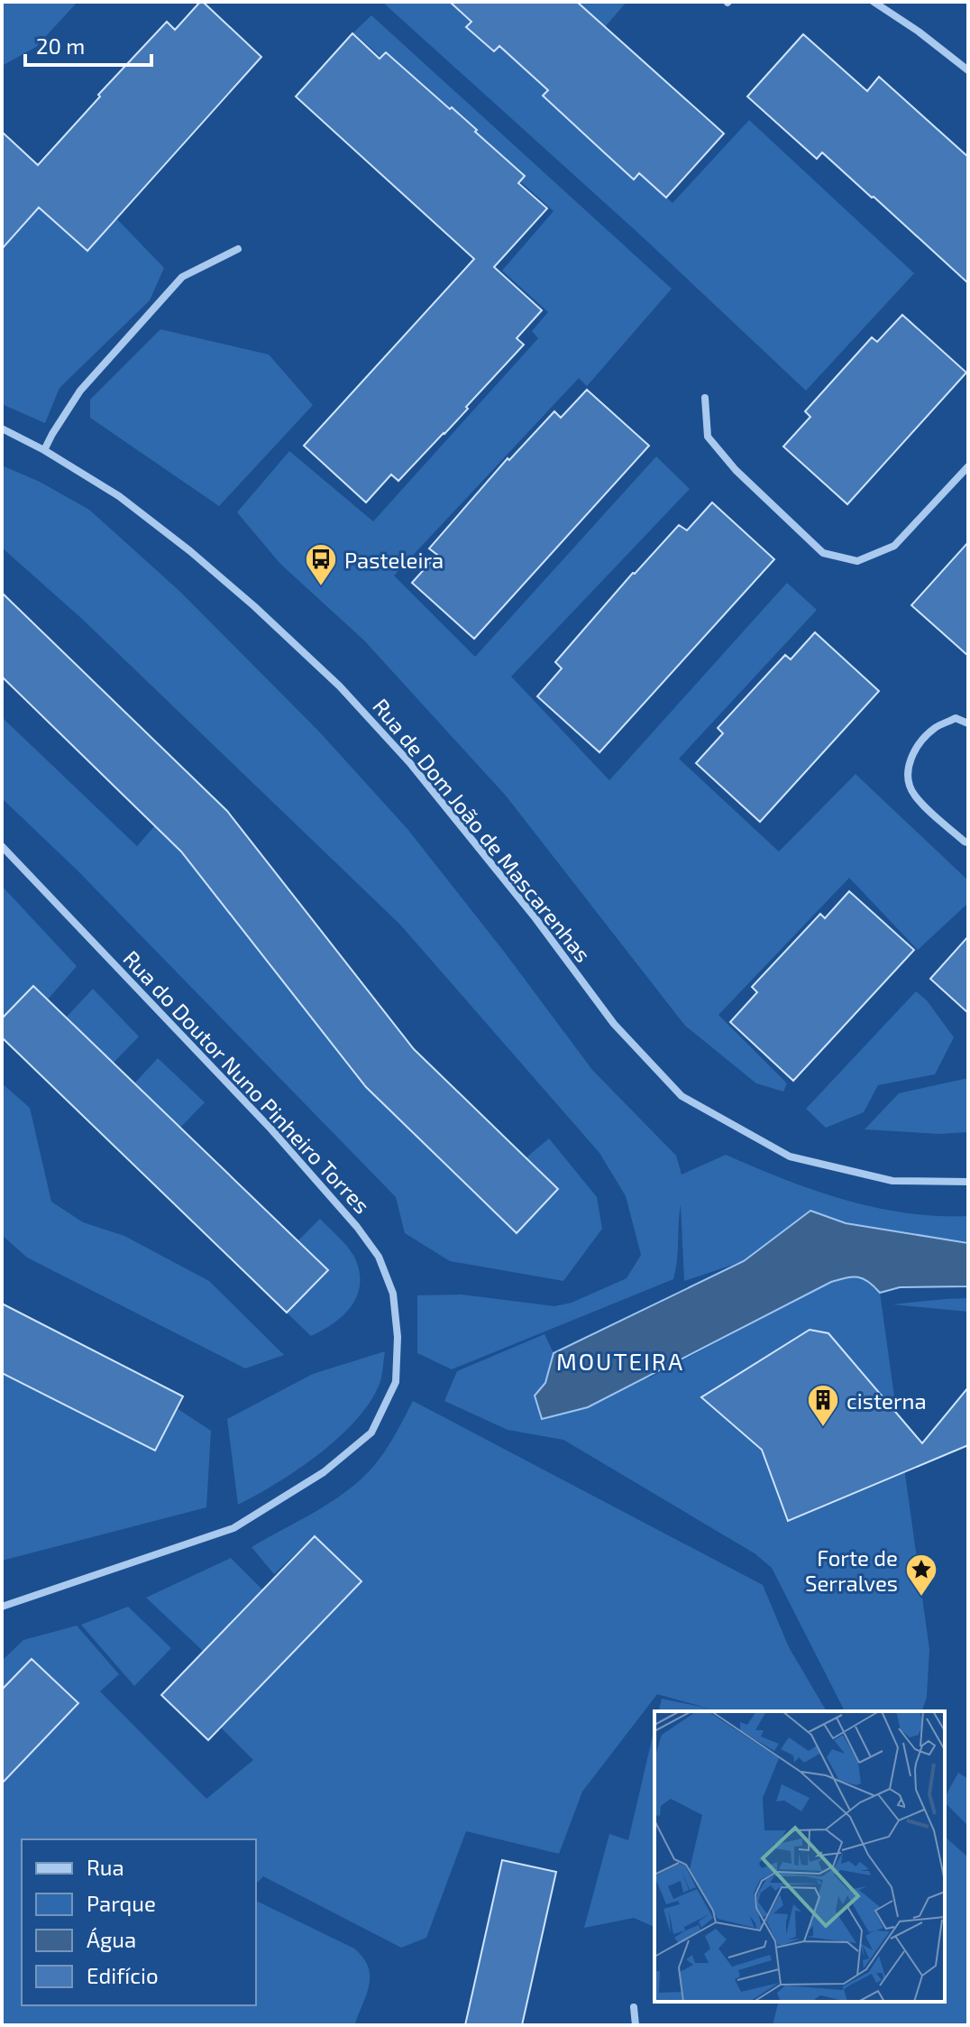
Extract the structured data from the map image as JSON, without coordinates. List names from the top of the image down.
{
  "streets": {
    "street": ["Rua de Dom João de Mascarenhas", "Rua do Doutor Nuno Pinheiro Torres"]
  },
  "districts": ["MOUTEIRA"],
  "places": {
    "bus stop": ["Pasteleira"],
    "building": ["cisterna"],
    "place": ["Forte de Serralves"]
  },
  "legend": [
    "Rua",
    "Parque",
    "Água",
    "Edifício"
  ],
  "scale_bar": "20 m"
}
